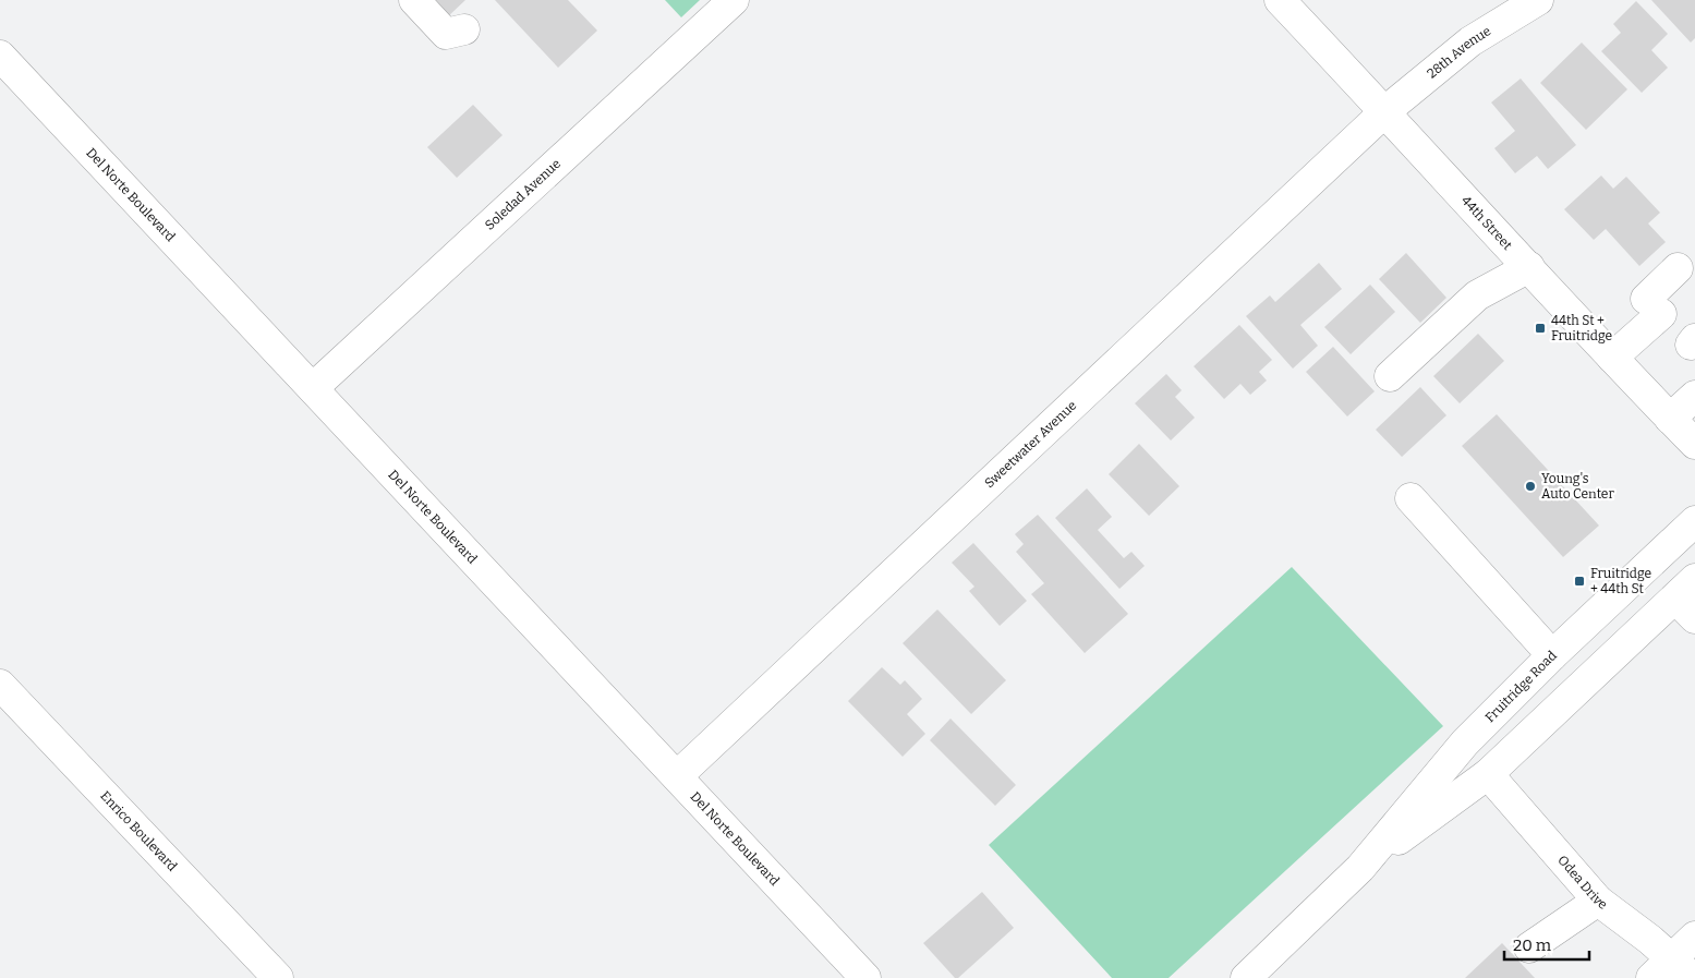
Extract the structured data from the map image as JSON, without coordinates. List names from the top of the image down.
{
  "streets": {
    "street": [
      "28th Avenue",
      "Soledad Avenue",
      "Del Norte Boulevard",
      "44th Street",
      "Sweetwater Avenue",
      "Fruitridge Road",
      "Enrico Boulevard",
      "Odea Drive"
    ]
  },
  "crossings": [
    ["28th Avenue", "44th Street"],
    ["28th Avenue", "Sweetwater Avenue"],
    ["Soledad Avenue", "Del Norte Boulevard"],
    ["Del Norte Boulevard", "Sweetwater Avenue"],
    ["44th Street", "Sweetwater Avenue"],
    ["Fruitridge Road", "Odea Drive"]
  ],
  "places": {
    "transit": ["44th St + Fruitridge", "Fruitridge + 44th St"],
    "other": ["Young's Auto Center"]
  },
  "scale_bar": "20 m"
}
